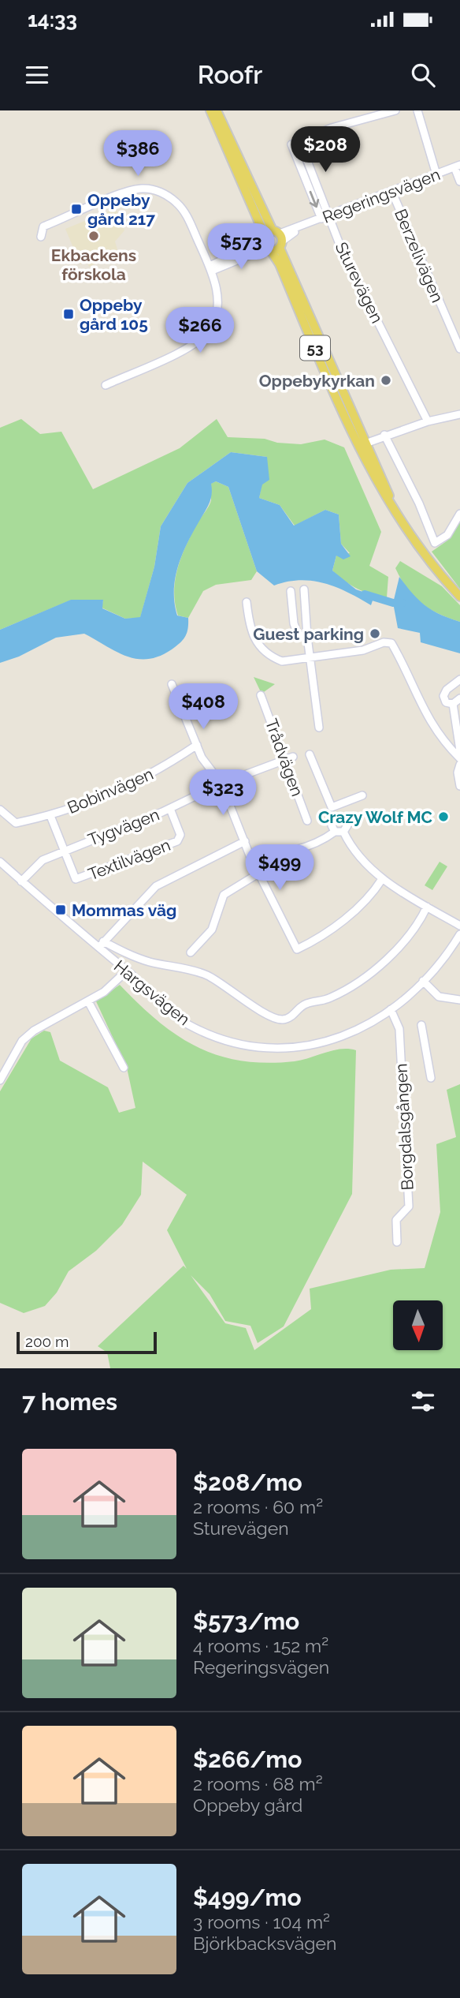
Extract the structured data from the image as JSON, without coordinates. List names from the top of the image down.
{
  "streets": {
    "main road": ["53"],
    "street": [
      "Regeringsvägen",
      "Berzelivägen",
      "Sturevägen",
      "Trådvägen",
      "Bobinvägen",
      "Tygvägen",
      "Textilvägen",
      "Hargsvägen",
      "Borgdalsgången"
    ]
  },
  "crossings": [
    ["Regeringsvägen", "Berzelivägen"],
    ["Regeringsvägen", "Sturevägen"],
    ["Regeringsvägen", "53"],
    ["Trådvägen", "Tygvägen"],
    ["Bobinvägen", "Tygvägen"],
    ["Bobinvägen", "Textilvägen"],
    ["Tygvägen", "Textilvägen"],
    ["Tygvägen", "Hargsvägen"],
    ["Hargsvägen", "Borgdalsgången"]
  ],
  "places": {
    "transit": ["Oppeby gård 217", "Oppeby gård 105", "Mommas väg"],
    "other": [
      "Ekbackens förskola",
      "Oppebykyrkan",
      "Guest parking",
      "Crazy Wolf MC"
    ]
  },
  "scale_bar": "200 m",
  "north": "bottom",
  "page": {
    "status": "14:33",
    "header": "Roofr",
    "price": [
      "$208",
      "$386",
      "$573",
      "$266",
      "$408",
      "$323",
      "$499"
    ],
    "scale": "200 m",
    "heading": "7 homes",
    "list": [
      {
        "name": "$208/mo",
        "note": "2 rooms · 60 m² · Sturevägen"
      },
      {
        "name": "$573/mo",
        "note": "4 rooms · 152 m² · Regeringsvägen"
      },
      {
        "name": "$266/mo",
        "note": "2 rooms · 68 m² · Oppeby gård"
      },
      {
        "name": "$499/mo",
        "note": "3 rooms · 104 m² · Björkbacksvägen"
      }
    ]
  }
}
